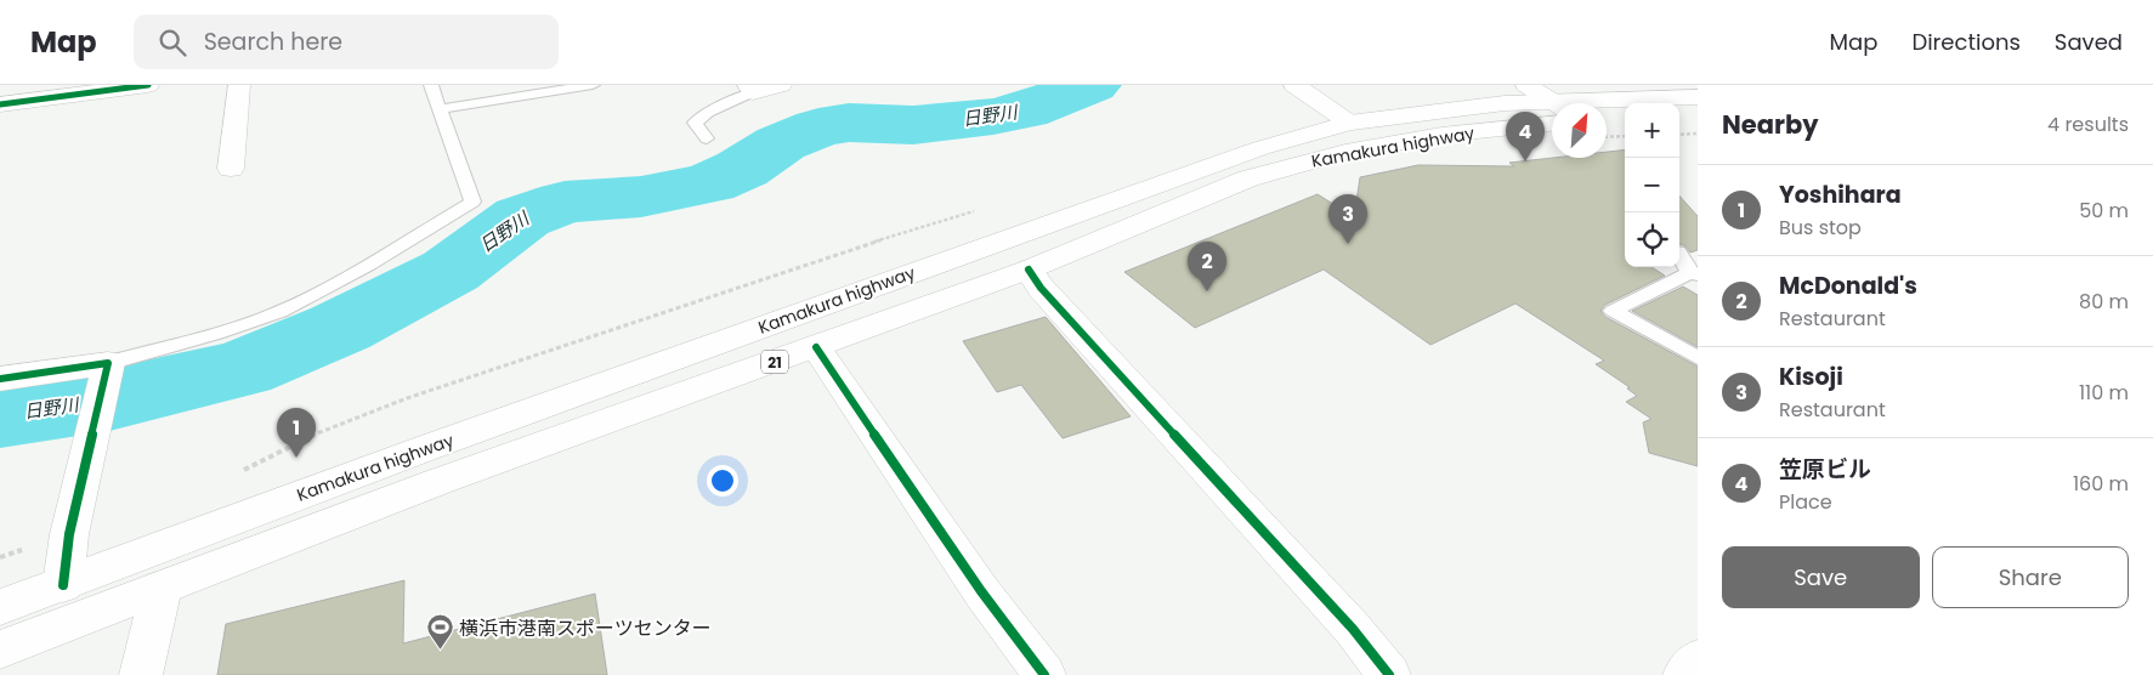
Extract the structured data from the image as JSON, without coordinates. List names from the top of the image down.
{
  "streets": {
    "main road": ["Kamakura highway", "21"]
  },
  "water": ["日野川"],
  "places": {
    "sports": ["横浜市港南スポーツセンター"]
  },
  "north": "top right",
  "page": {
    "header": "Map",
    "search": "Search here",
    "nav": ["Map", "Directions", "Saved"],
    "heading": ["Nearby", "4 results"],
    "map_buttons": ["+", "−"],
    "pins": [
      "4",
      "3",
      "2",
      "1"
    ],
    "list": [
      {
        "mark": "1",
        "name": "Yoshihara",
        "note": "Bus stop",
        "value": "50 m"
      },
      {
        "mark": "2",
        "name": "McDonald's",
        "note": "Restaurant",
        "value": "80 m"
      },
      {
        "mark": "3",
        "name": "Kisoji",
        "note": "Restaurant",
        "value": "110 m"
      },
      {
        "mark": "4",
        "name": "笠原ビル",
        "note": "Place",
        "value": "160 m"
      }
    ],
    "buttons": ["Save", "Share"]
  }
}
